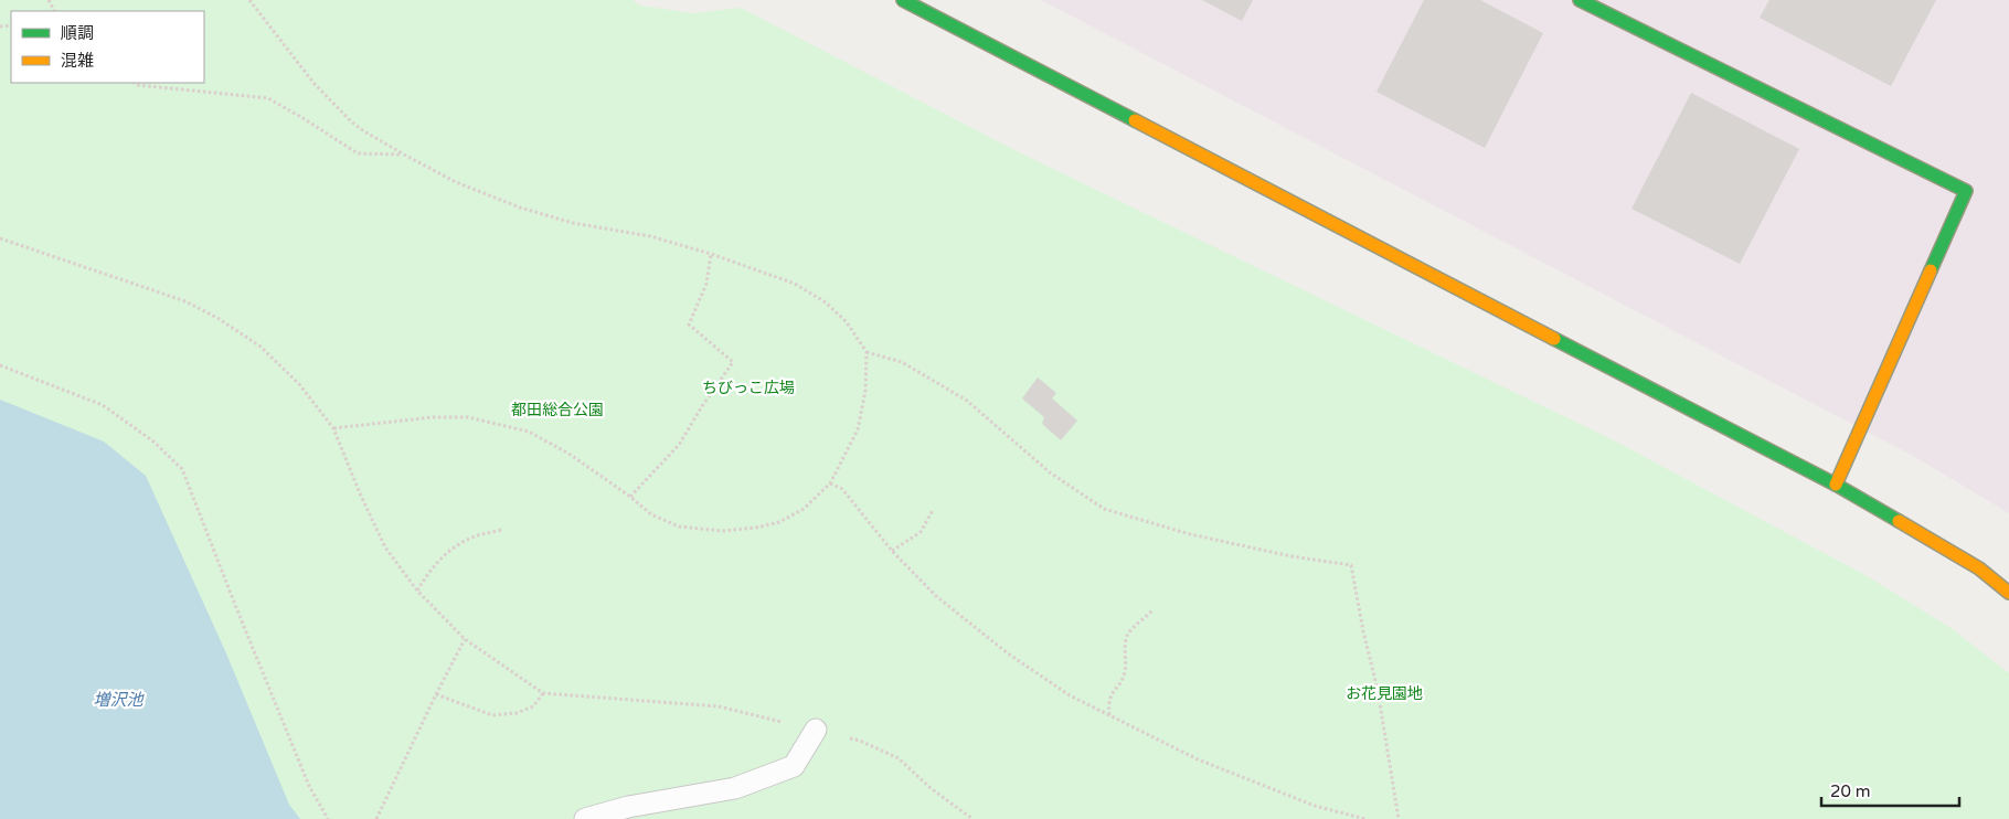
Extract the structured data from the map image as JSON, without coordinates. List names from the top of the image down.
{
  "water": ["増沢池"],
  "parks": ["ちびっこ広場", "都田総合公園", "お花見園地"],
  "legend": ["順調", "混雑"],
  "scale_bar": "20 m"
}
